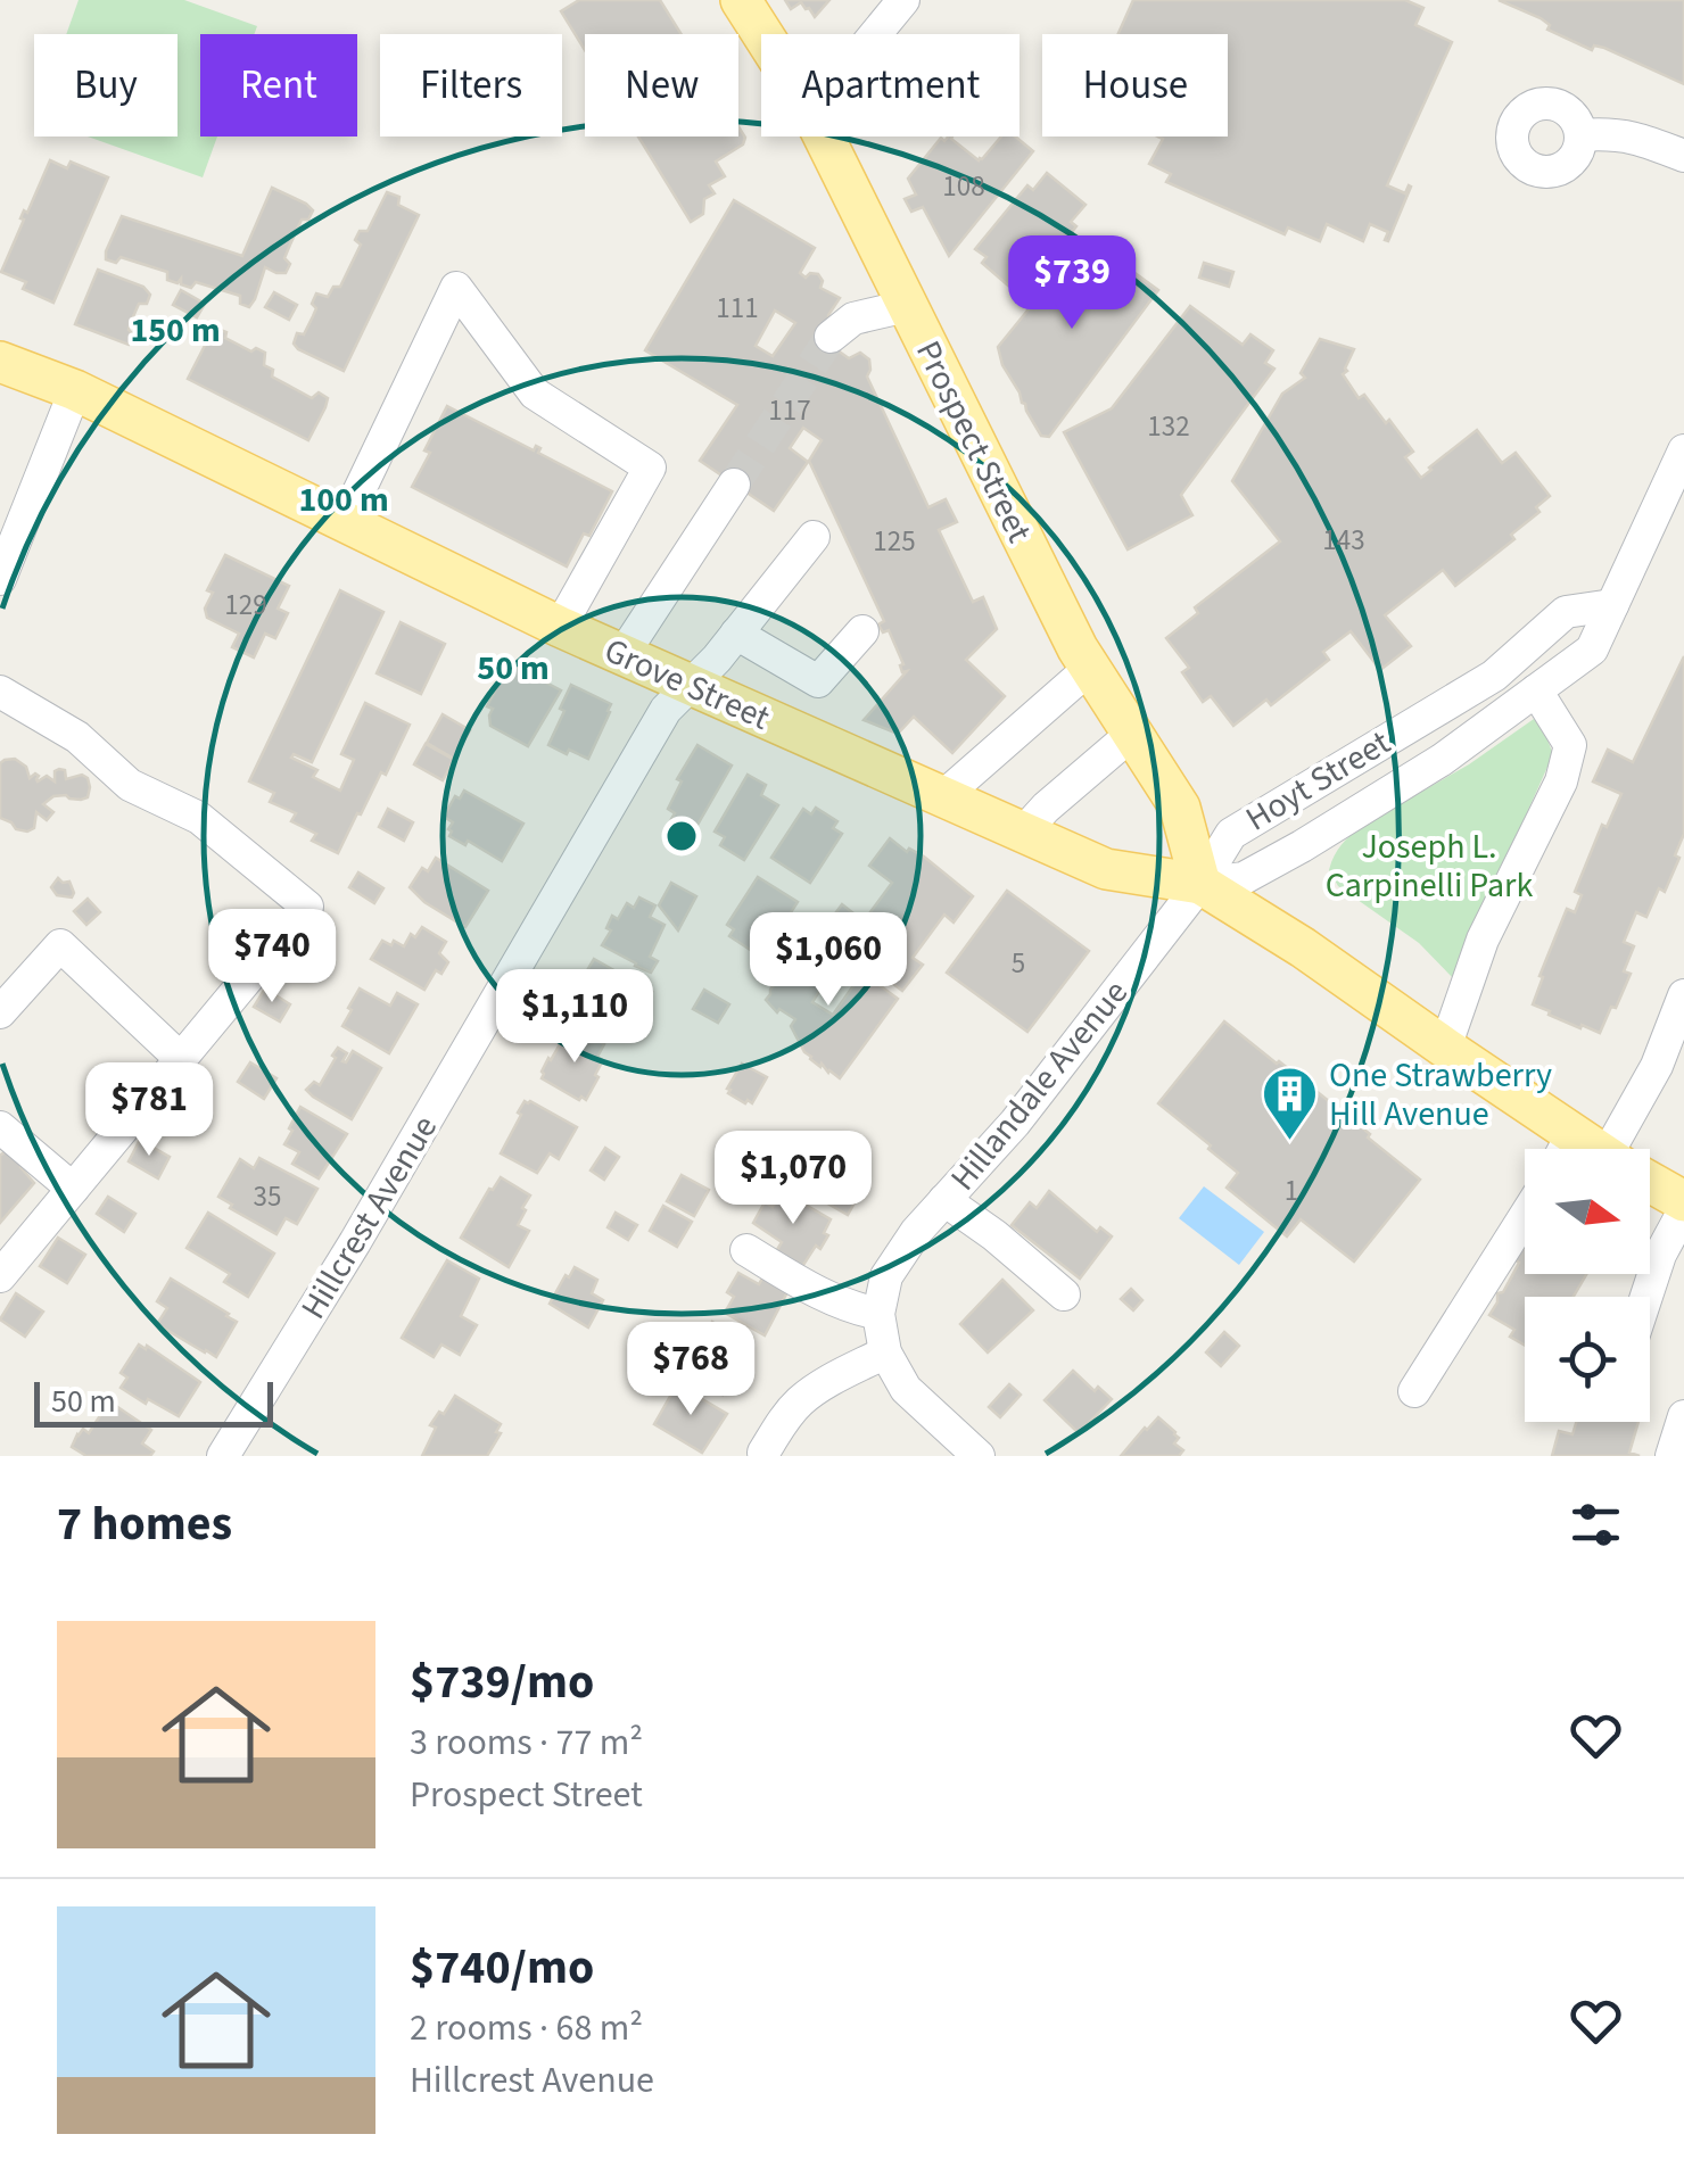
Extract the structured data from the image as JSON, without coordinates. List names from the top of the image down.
{
  "streets": {
    "main road": ["Prospect Street", "Grove Street"],
    "street": ["Hoyt Street", "Hillandale Avenue", "Hillcrest Avenue"]
  },
  "crossings": [
    ["Prospect Street", "Grove Street"],
    ["Prospect Street", "Hoyt Street"],
    ["Prospect Street", "Hillandale Avenue"],
    ["Grove Street", "Hoyt Street"],
    ["Grove Street", "Hillandale Avenue"],
    ["Grove Street", "Hillcrest Avenue"],
    ["Hoyt Street", "Hillandale Avenue"]
  ],
  "parks": ["Joseph L. Carpinelli Park"],
  "places": {
    "building": ["One Strawberry Hill Avenue"]
  },
  "house_numbers": [
    "108",
    "111",
    "117",
    "132",
    "143",
    "125",
    "129",
    "5",
    "1",
    "35"
  ],
  "scale_bar": "50 m",
  "north": "right",
  "page": {
    "chip": [
      "Buy",
      "Rent",
      "Filters",
      "New",
      "Apartment",
      "House"
    ],
    "price": [
      "$739",
      "$740",
      "$1,060",
      "$1,110",
      "$781",
      "$1,070",
      "$768"
    ],
    "scale": "50 m",
    "heading": "7 homes",
    "list": [
      {
        "name": "$739/mo",
        "note": "3 rooms · 77 m² · Prospect Street"
      },
      {
        "name": "$740/mo",
        "note": "2 rooms · 68 m² · Hillcrest Avenue"
      }
    ]
  },
  "rings": ["150 m", "100 m", "50 m"]
}
